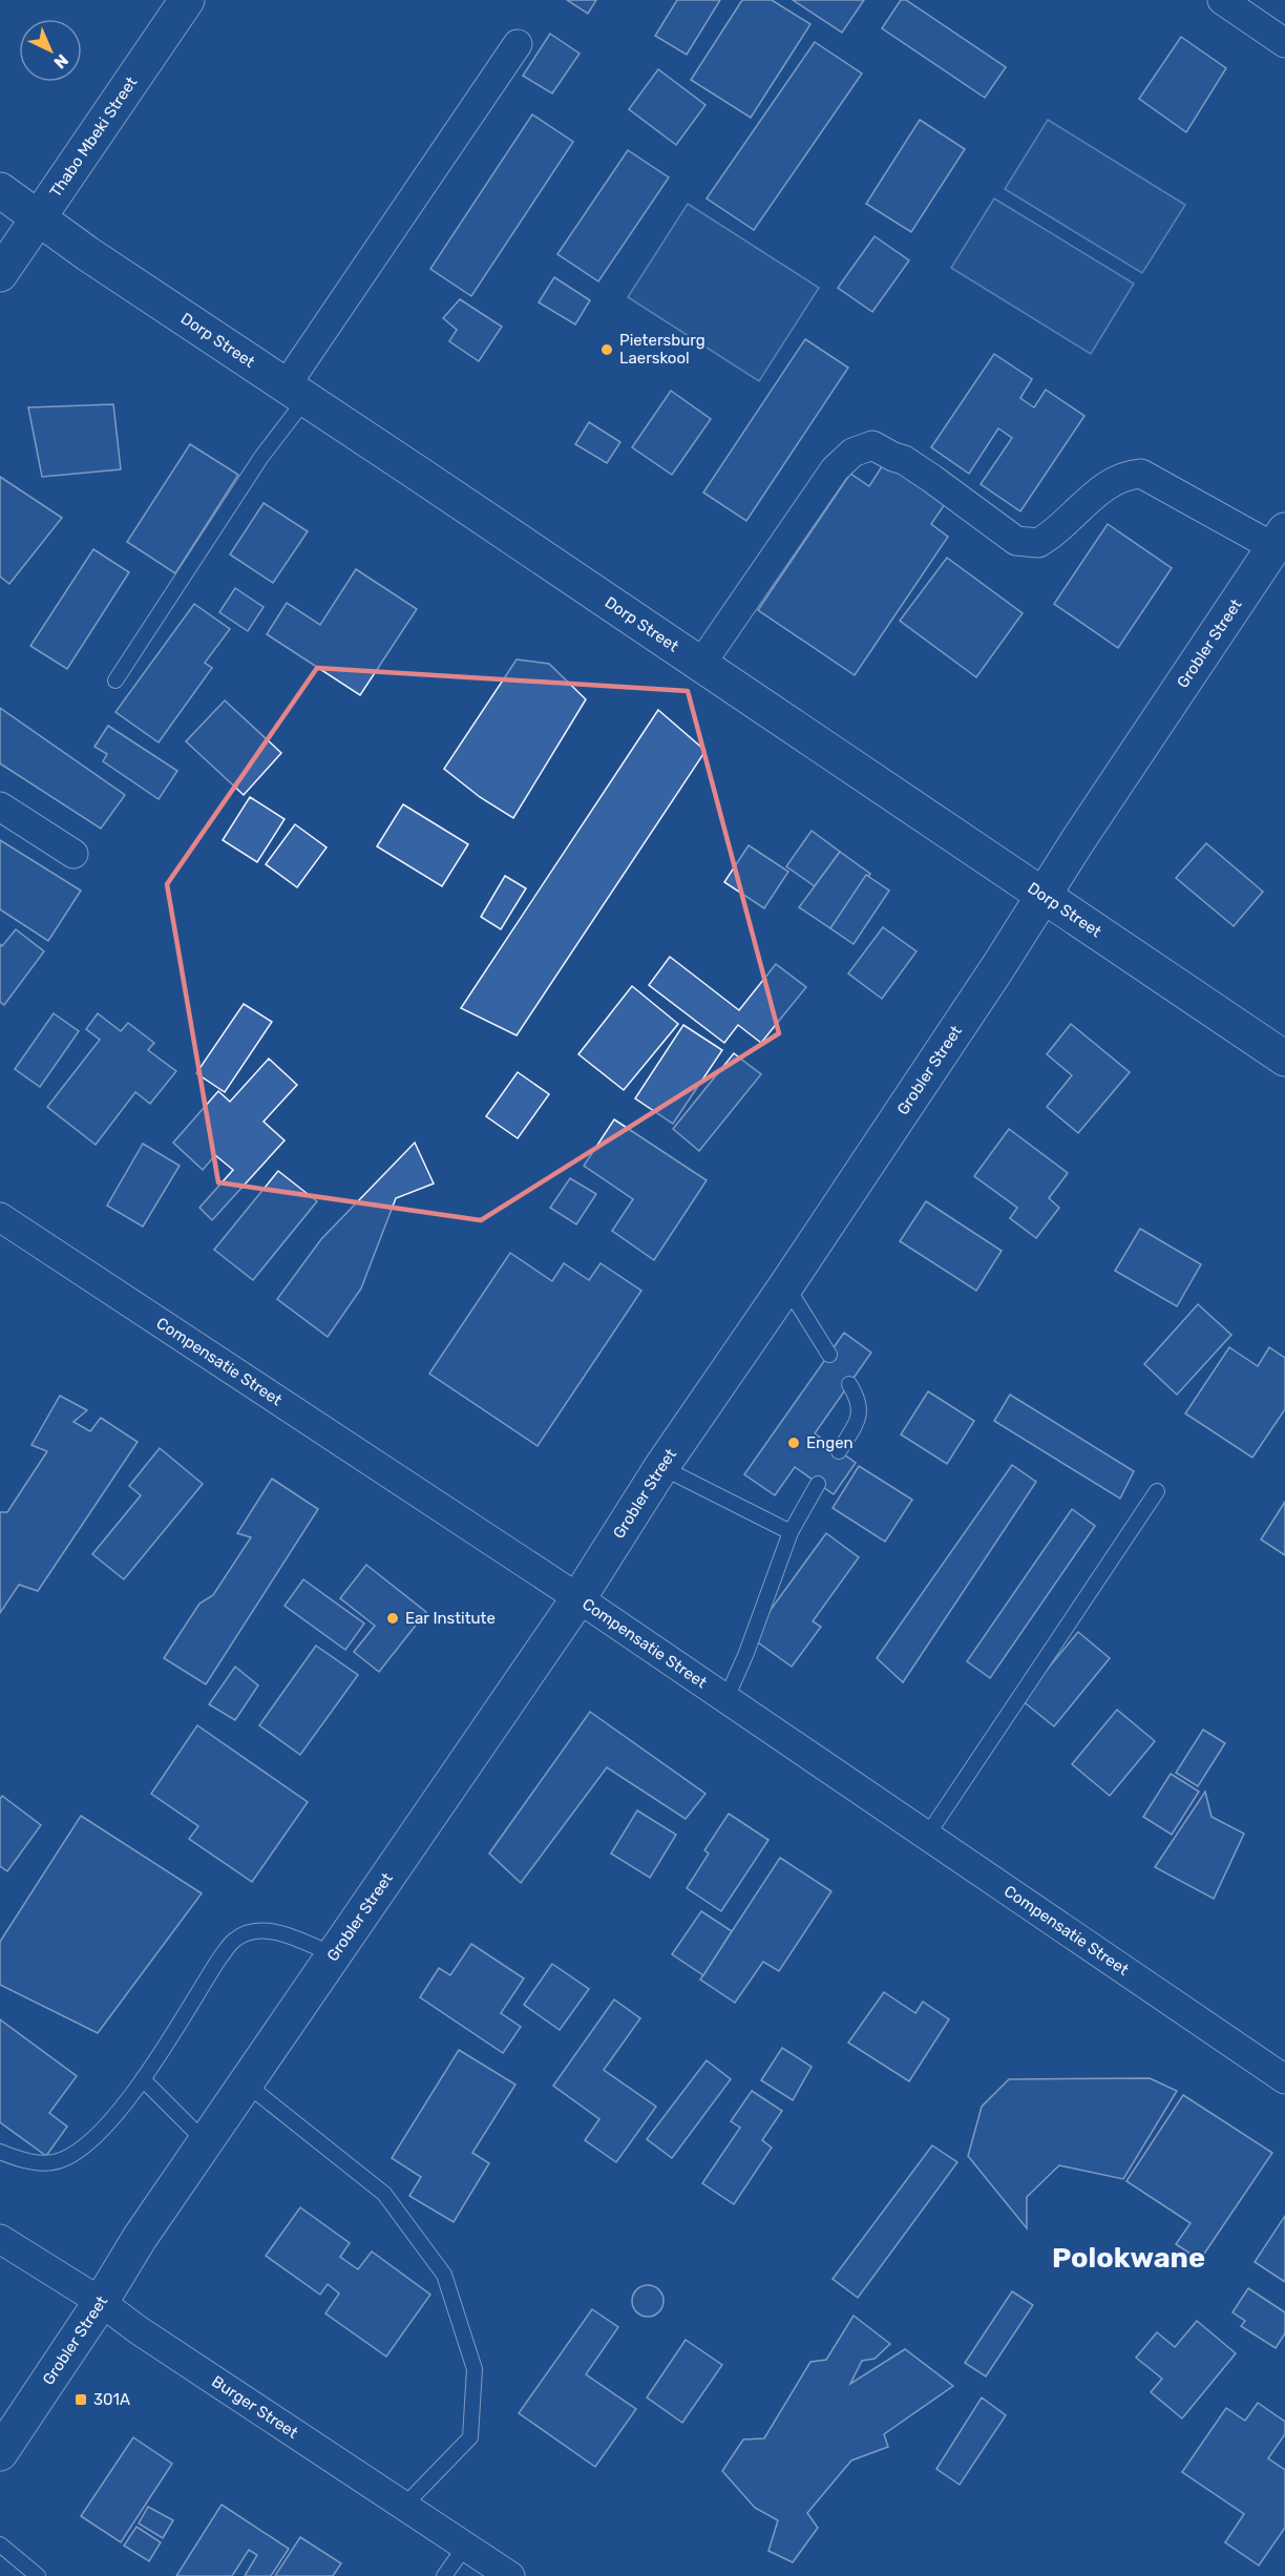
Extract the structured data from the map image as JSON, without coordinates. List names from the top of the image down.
{
  "streets": {
    "main road": ["Thabo Mbeki Street", "Dorp Street", "Grobler Street"],
    "street": ["Compensatie Street", "Burger Street"]
  },
  "crossings": [
    ["Thabo Mbeki Street", "Dorp Street"],
    ["Dorp Street", "Grobler Street"],
    ["Grobler Street", "Compensatie Street"],
    ["Grobler Street", "Burger Street"]
  ],
  "districts": ["Polokwane"],
  "places": {
    "other": ["Pietersburg Laerskool", "Engen", "Ear Institute"],
    "transit": ["301A"]
  },
  "north": "bottom right"
}
